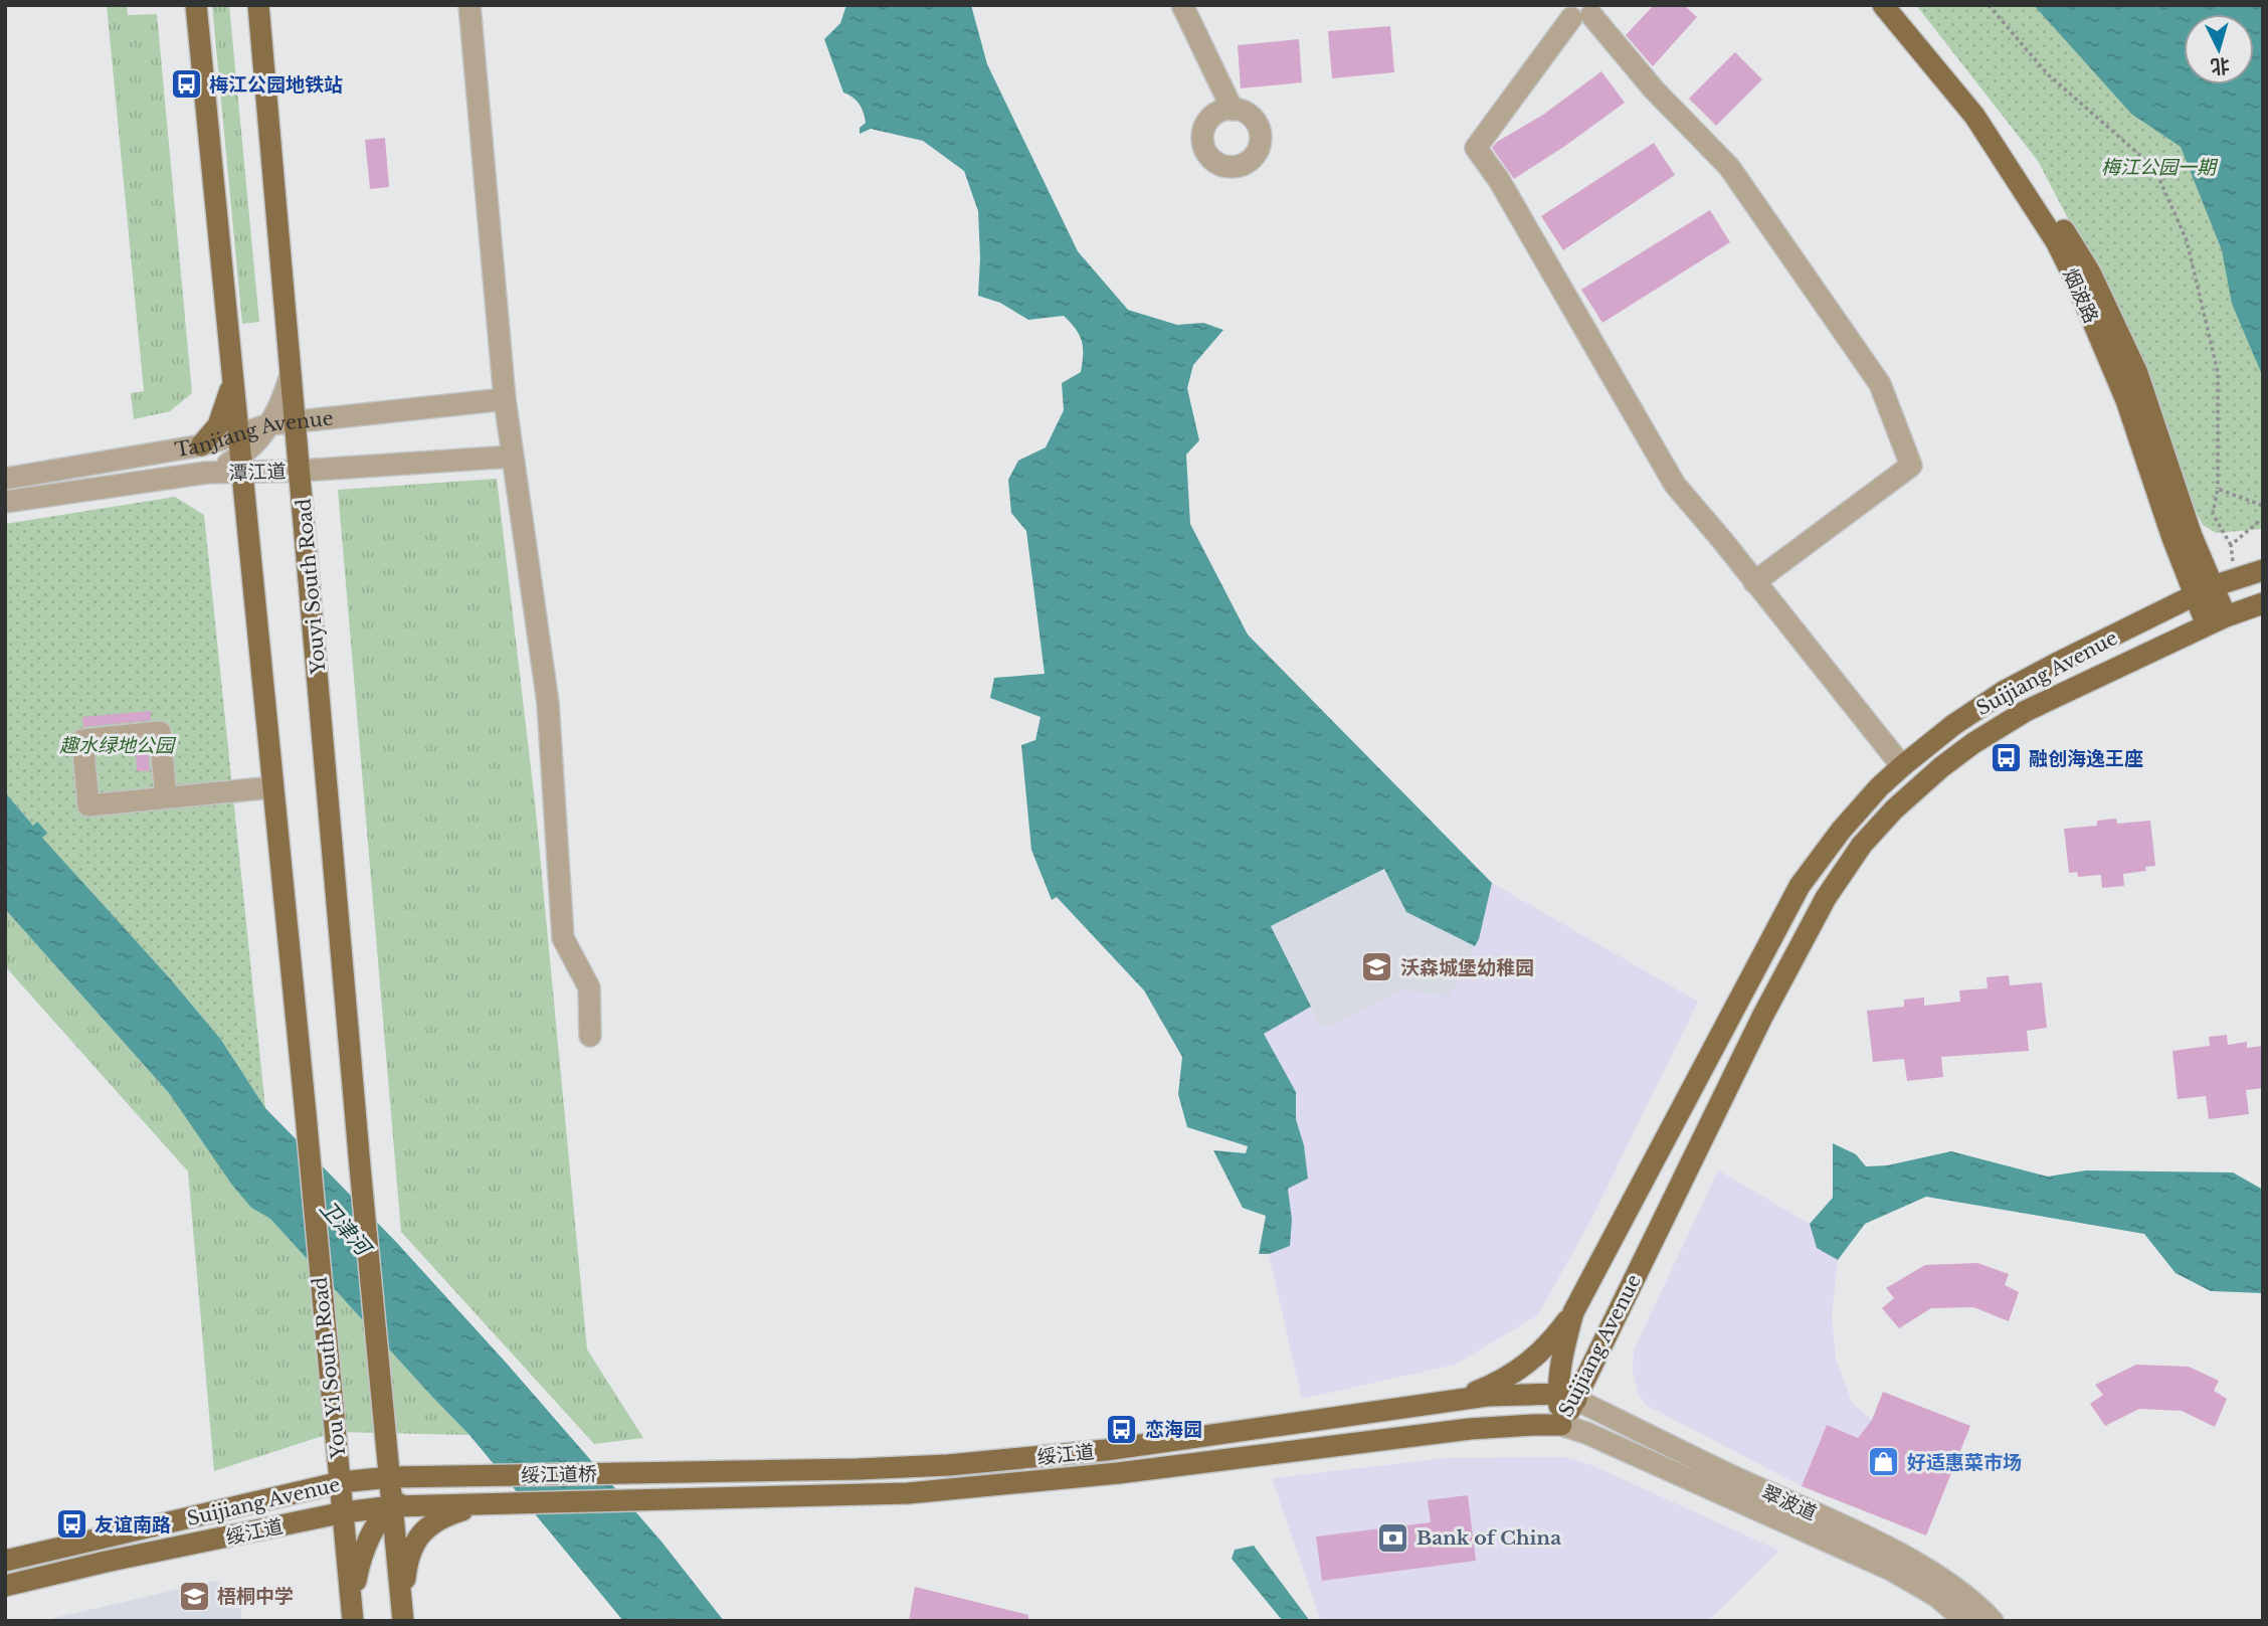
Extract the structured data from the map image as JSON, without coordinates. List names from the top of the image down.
{
  "streets": {
    "main road": [
      "烟波路",
      "Youyi South Road",
      "Suijiang Avenue",
      "You Yi South Road",
      "绥江道",
      "绥江道桥"
    ],
    "street": ["Tanjiang Avenue", "潭江道", "翠波道"]
  },
  "crossings": [
    ["烟波路", "Suijiang Avenue"],
    ["Tanjiang Avenue", "潭江道"],
    ["Tanjiang Avenue", "Youyi South Road"],
    ["潭江道", "Youyi South Road"],
    ["Youyi South Road", "Suijiang Avenue"],
    ["Suijiang Avenue", "You Yi South Road"],
    ["Suijiang Avenue", "绥江道"],
    ["Suijiang Avenue", "绥江道桥"],
    ["Suijiang Avenue", "翠波道"],
    ["You Yi South Road", "绥江道"],
    ["绥江道", "绥江道桥"],
    ["绥江道", "翠波道"]
  ],
  "water": ["卫津河"],
  "parks": ["梅江公园一期", "趣水绿地公园"],
  "places": {
    "bus stop": [
      "梅江公园地铁站",
      "融创海逸王座",
      "恋海园",
      "友谊南路"
    ],
    "school or university": ["沃森城堡幼稚园", "梧桐中学"],
    "shop": ["好适惠菜市场"],
    "bank": ["Bank of China"]
  },
  "north": "bottom"
}
